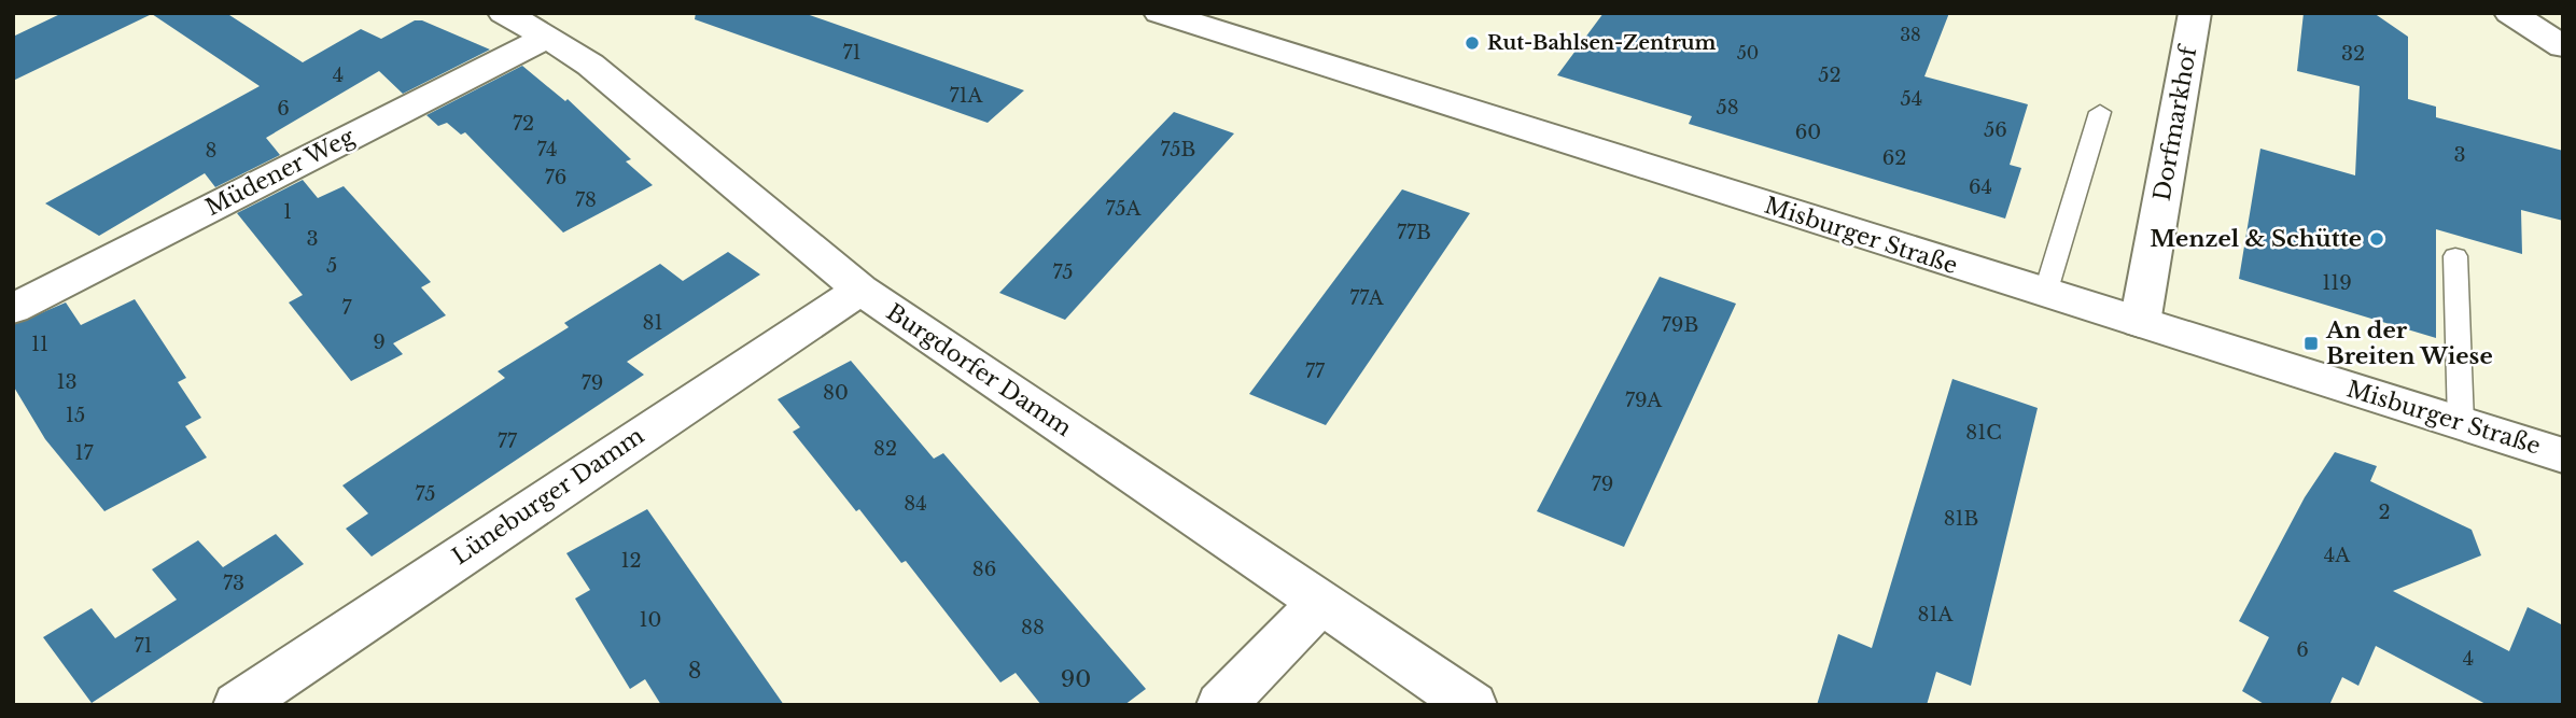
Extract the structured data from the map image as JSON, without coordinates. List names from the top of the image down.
{
  "streets": {
    "street": [
      "Dorfmarkhof",
      "Müdener Weg",
      "Misburger Straße",
      "Burgdorfer Damm",
      "Lüneburger Damm"
    ]
  },
  "crossings": [
    ["Dorfmarkhof", "Misburger Straße"],
    ["Müdener Weg", "Burgdorfer Damm"],
    ["Burgdorfer Damm", "Lüneburger Damm"]
  ],
  "places": {
    "other": ["Rut-Bahlsen-Zentrum", "Menzel & Schütte"],
    "transit": ["An der Breiten Wiese"]
  },
  "house_numbers": [
    "38",
    "71",
    "50",
    "32",
    "4",
    "52",
    "71A",
    "54",
    "58",
    "6",
    "72",
    "56",
    "60",
    "74",
    "75B",
    "8",
    "3",
    "62",
    "76",
    "64",
    "78",
    "75A",
    "1",
    "77B",
    "3",
    "5",
    "75",
    "119",
    "77A",
    "7",
    "81",
    "79B",
    "9",
    "11",
    "77",
    "13",
    "79",
    "80",
    "79A",
    "15",
    "81C",
    "77",
    "82",
    "17",
    "79",
    "75",
    "84",
    "2",
    "81B",
    "4A",
    "12",
    "86",
    "73",
    "81A",
    "10",
    "88",
    "71",
    "6",
    "4",
    "8",
    "90"
  ]
}
